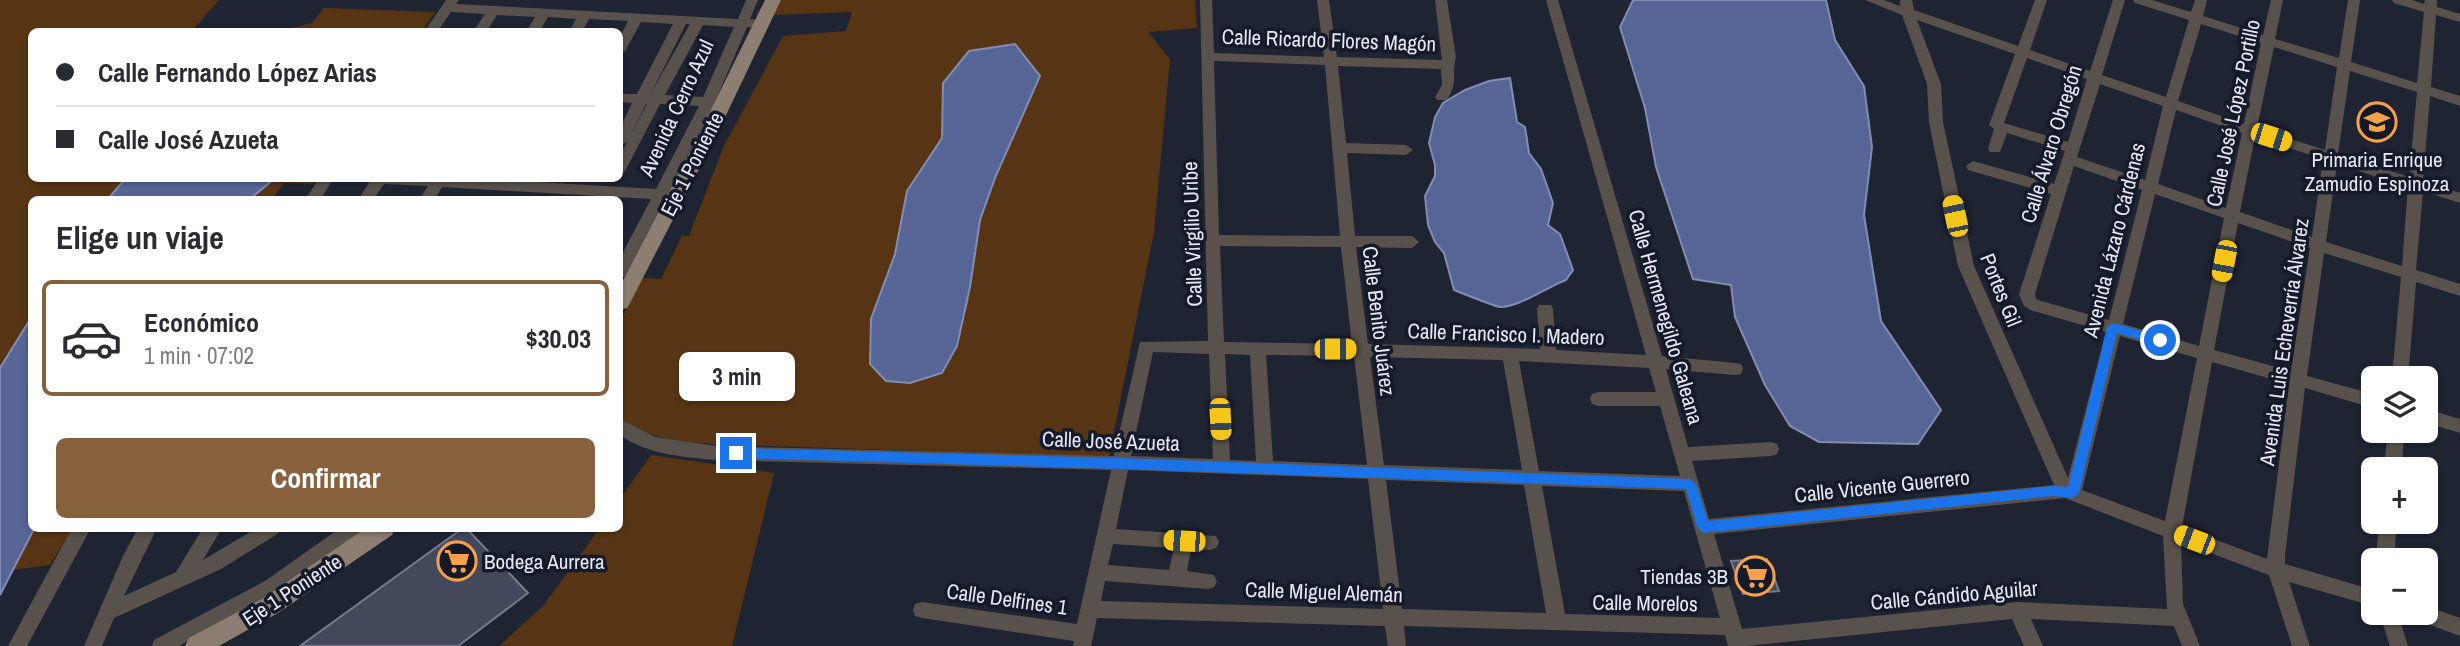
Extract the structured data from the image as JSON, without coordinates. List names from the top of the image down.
{
  "streets": {
    "main road": ["Eje 1 Poniente"],
    "street": [
      "Calle Ricardo Flores Magón",
      "Avenida Cerro Azul",
      "Calle José López Portillo",
      "Calle Álvaro Obregón",
      "Calle Virgilio Uribe",
      "Avenida Lázaro Cárdenas",
      "Portes Gil",
      "Calle Hermenegildo Galeana",
      "Calle Benito Juárez",
      "Calle Francisco I. Madero",
      "Avenida Luis Echeverría Álvarez",
      "Calle José Azueta",
      "Calle Vicente Guerrero",
      "Calle Miguel Alemán",
      "Calle Cándido Aguilar",
      "Calle Delfines 1",
      "Calle Morelos"
    ]
  },
  "crossings": [
    ["Calle Ricardo Flores Magón", "Calle Virgilio Uribe"],
    ["Calle Ricardo Flores Magón", "Calle Benito Juárez"],
    ["Calle José López Portillo", "Calle Cándido Aguilar"],
    ["Calle Álvaro Obregón", "Avenida Lázaro Cárdenas"],
    ["Calle Virgilio Uribe", "Calle Francisco I. Madero"],
    ["Calle Virgilio Uribe", "Calle José Azueta"],
    ["Avenida Lázaro Cárdenas", "Portes Gil"],
    ["Avenida Lázaro Cárdenas", "Calle Vicente Guerrero"],
    ["Portes Gil", "Calle Vicente Guerrero"],
    ["Calle Hermenegildo Galeana", "Calle Francisco I. Madero"],
    ["Calle Hermenegildo Galeana", "Calle José Azueta"],
    ["Calle Hermenegildo Galeana", "Calle Vicente Guerrero"],
    ["Calle Hermenegildo Galeana", "Calle Cándido Aguilar"],
    ["Calle Hermenegildo Galeana", "Calle Morelos"],
    ["Calle Benito Juárez", "Calle Francisco I. Madero"],
    ["Calle Benito Juárez", "Calle José Azueta"],
    ["Calle Benito Juárez", "Calle Miguel Alemán"],
    ["Calle Francisco I. Madero", "Calle José Azueta"],
    ["Calle Miguel Alemán", "Calle Morelos"],
    ["Calle Cándido Aguilar", "Calle Morelos"]
  ],
  "places": {
    "school or university": ["Primaria Enrique Zamudio Espinoza"],
    "supermarket": ["Bodega Aurrera", "Tiendas 3B"]
  },
  "page": {
    "banner": ["Calle Fernando López Arias", "Calle José Azueta"],
    "heading": "Elige un viaje",
    "list": [
      {
        "name": "Económico",
        "note": "1 min · 07:02",
        "value": "$30.03"
      }
    ],
    "bubble": "3 min",
    "map_buttons": ["+", "−"],
    "buttons": "Confirmar"
  }
}
